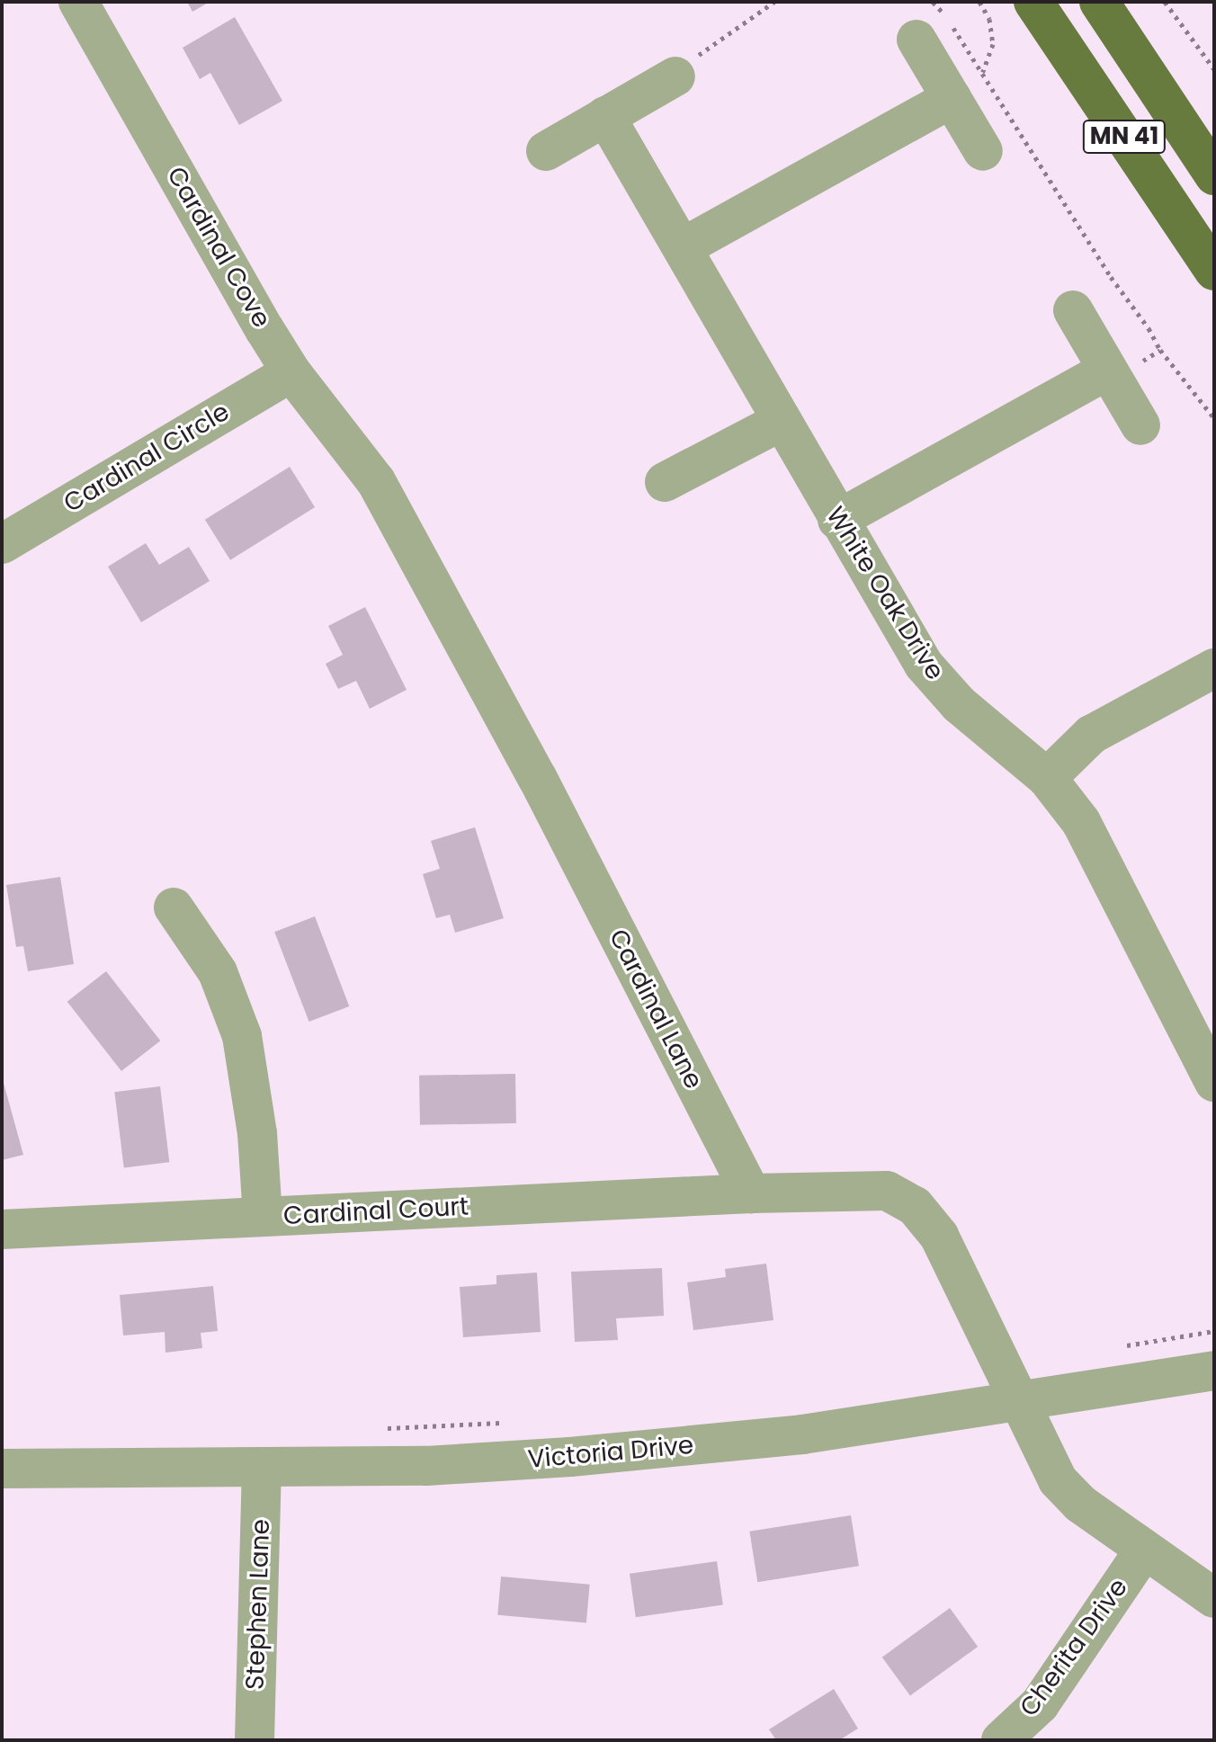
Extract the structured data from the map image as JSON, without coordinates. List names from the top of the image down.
{
  "streets": {
    "main road": ["MN 41"],
    "street": [
      "Cardinal Cove",
      "Cardinal Circle",
      "White Oak Drive",
      "Cardinal Lane",
      "Cardinal Court",
      "Victoria Drive",
      "Stephen Lane",
      "Cherita Drive"
    ]
  },
  "crossings": [
    ["Cardinal Cove", "Cardinal Circle"],
    ["Cardinal Cove", "Cardinal Lane"],
    ["Cardinal Lane", "Cardinal Court"],
    ["Victoria Drive", "Stephen Lane"]
  ]
}
